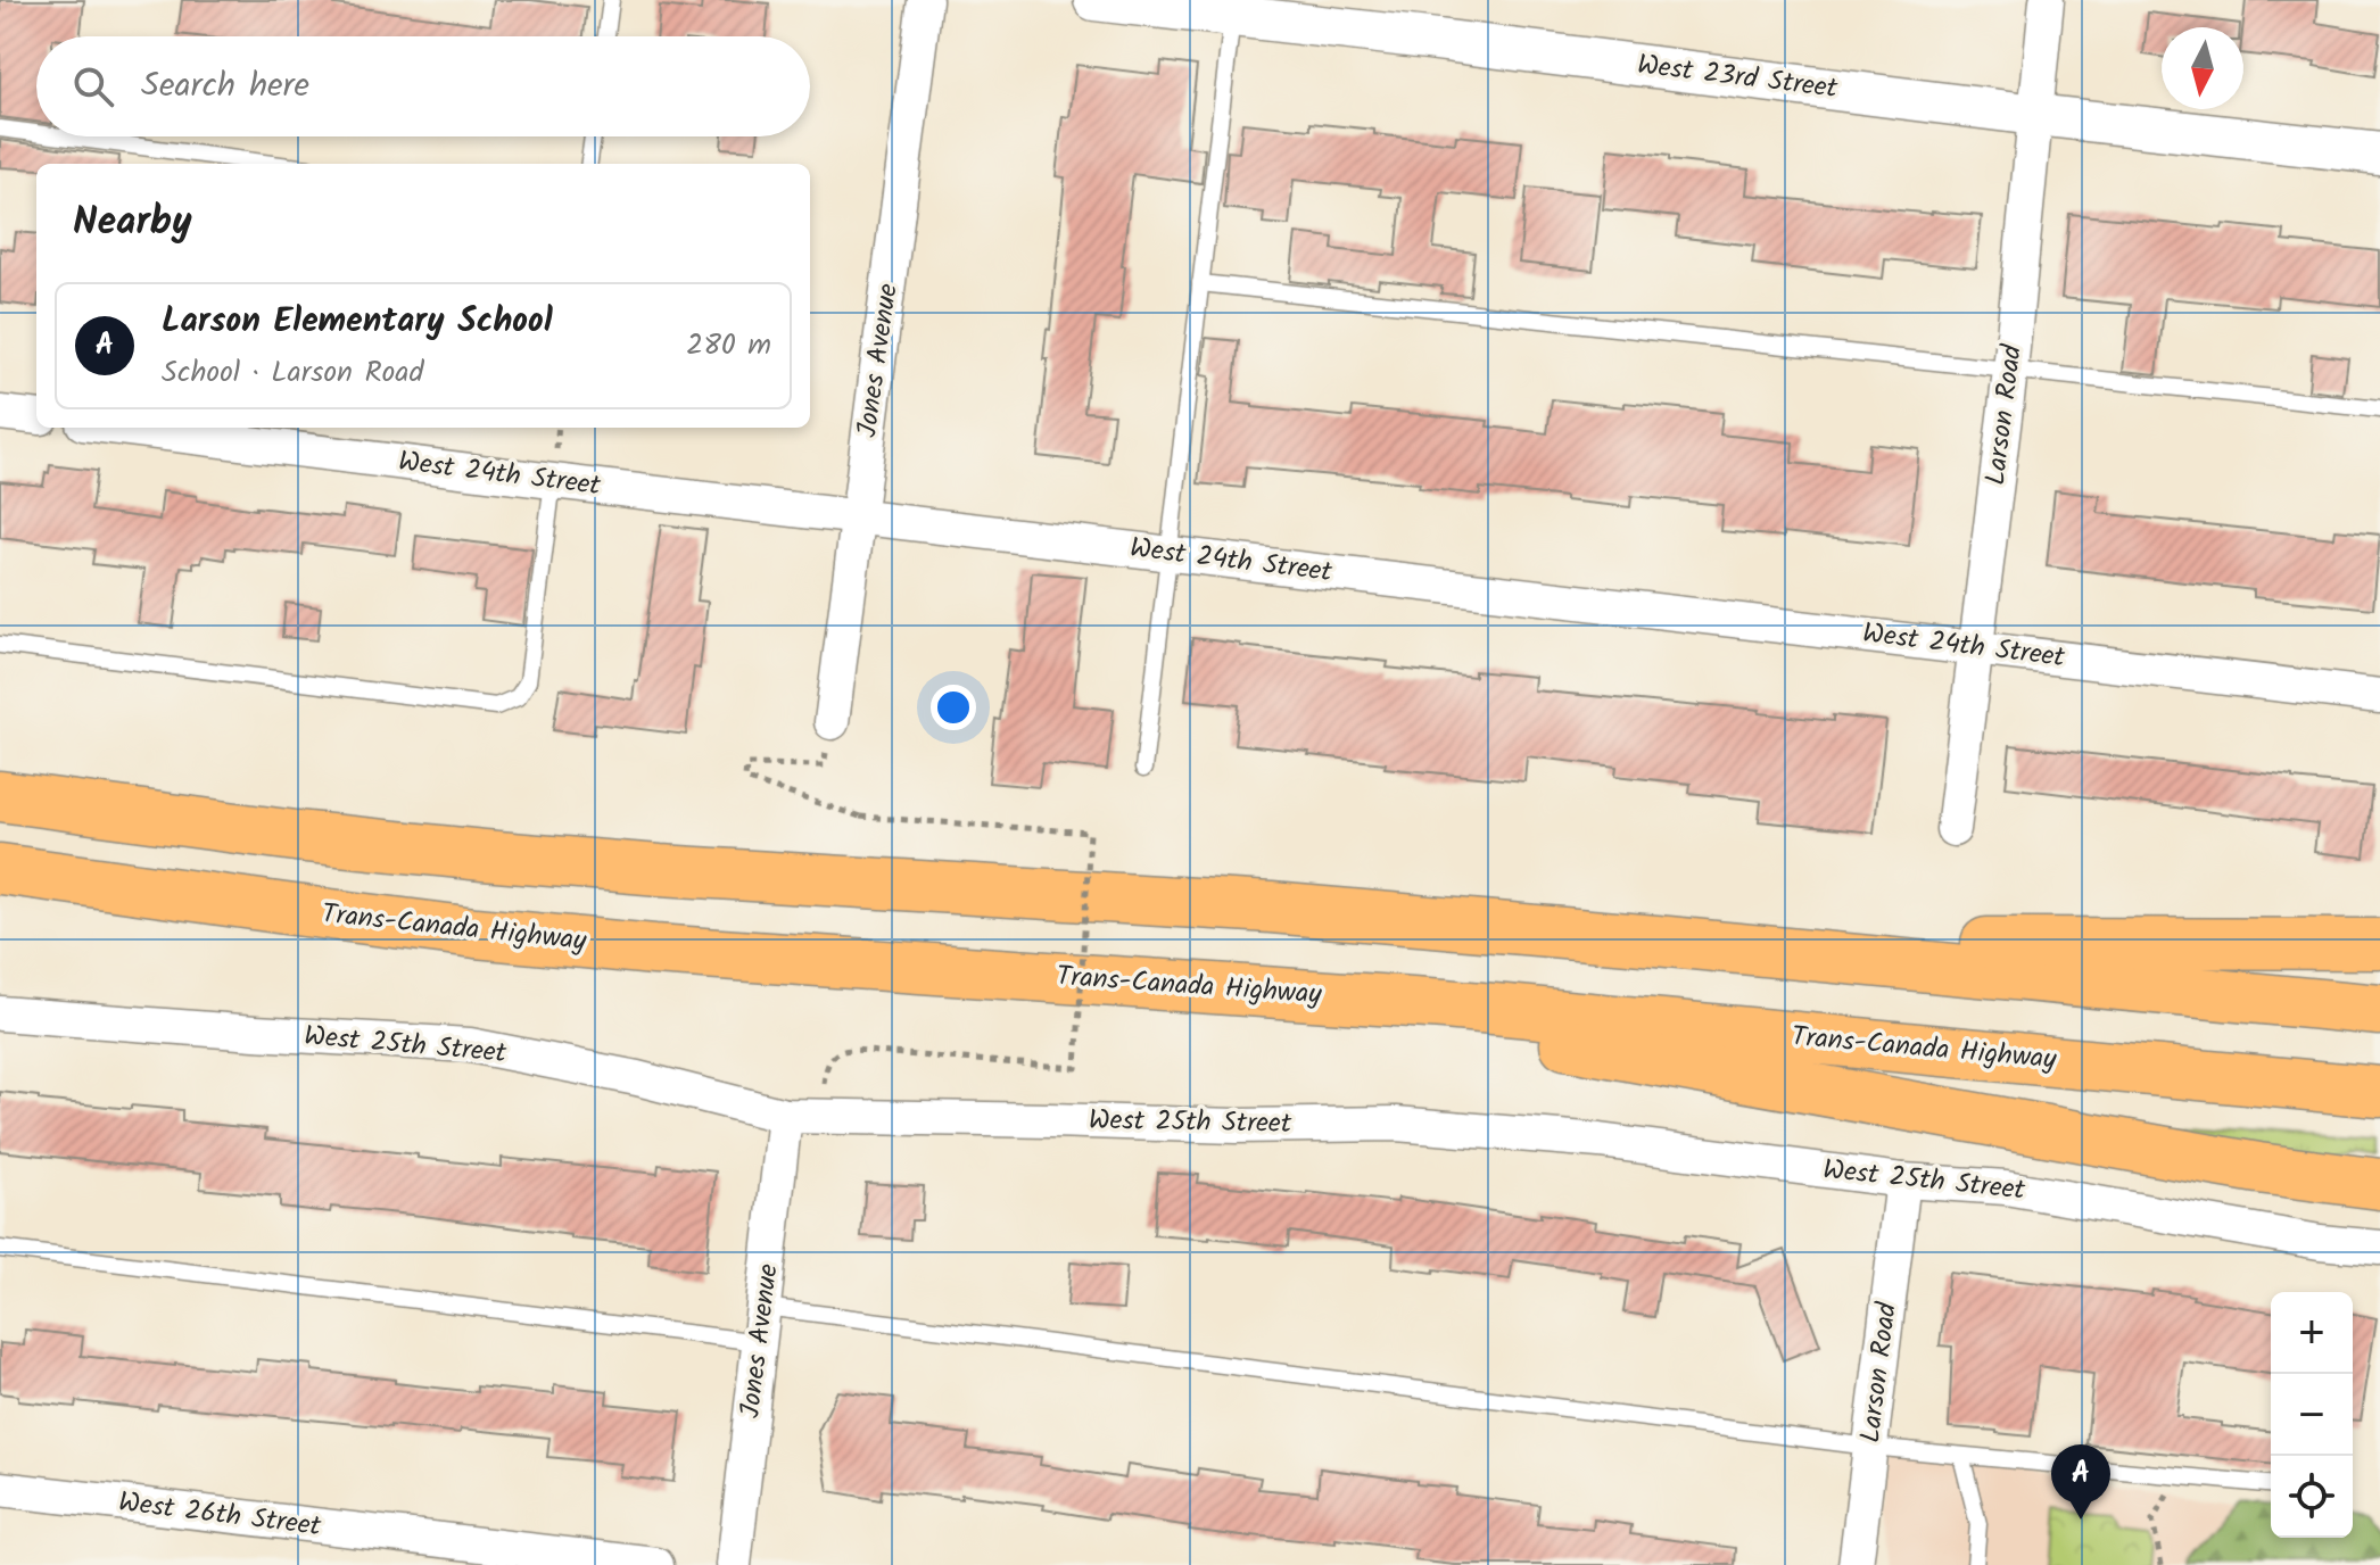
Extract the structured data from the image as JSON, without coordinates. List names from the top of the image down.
{
  "streets": {
    "highway": ["Trans-Canada Highway"],
    "street": [
      "West 23rd Street",
      "Jones Avenue",
      "Larson Road",
      "West 24th Street",
      "West 25th Street",
      "West 26th Street"
    ]
  },
  "crossings": [
    ["West 23rd Street", "Larson Road"],
    ["Jones Avenue", "West 24th Street"],
    ["Jones Avenue", "West 25th Street"],
    ["Larson Road", "West 24th Street"],
    ["Larson Road", "West 25th Street"]
  ],
  "north": "bottom",
  "page": {
    "search": "Search here",
    "heading": "Nearby",
    "list": [
      {
        "mark": "A",
        "name": "Larson Elementary School",
        "note": "School · Larson Road",
        "value": "280 m"
      }
    ],
    "map_buttons": ["+", "−"],
    "pins": "A"
  }
}
